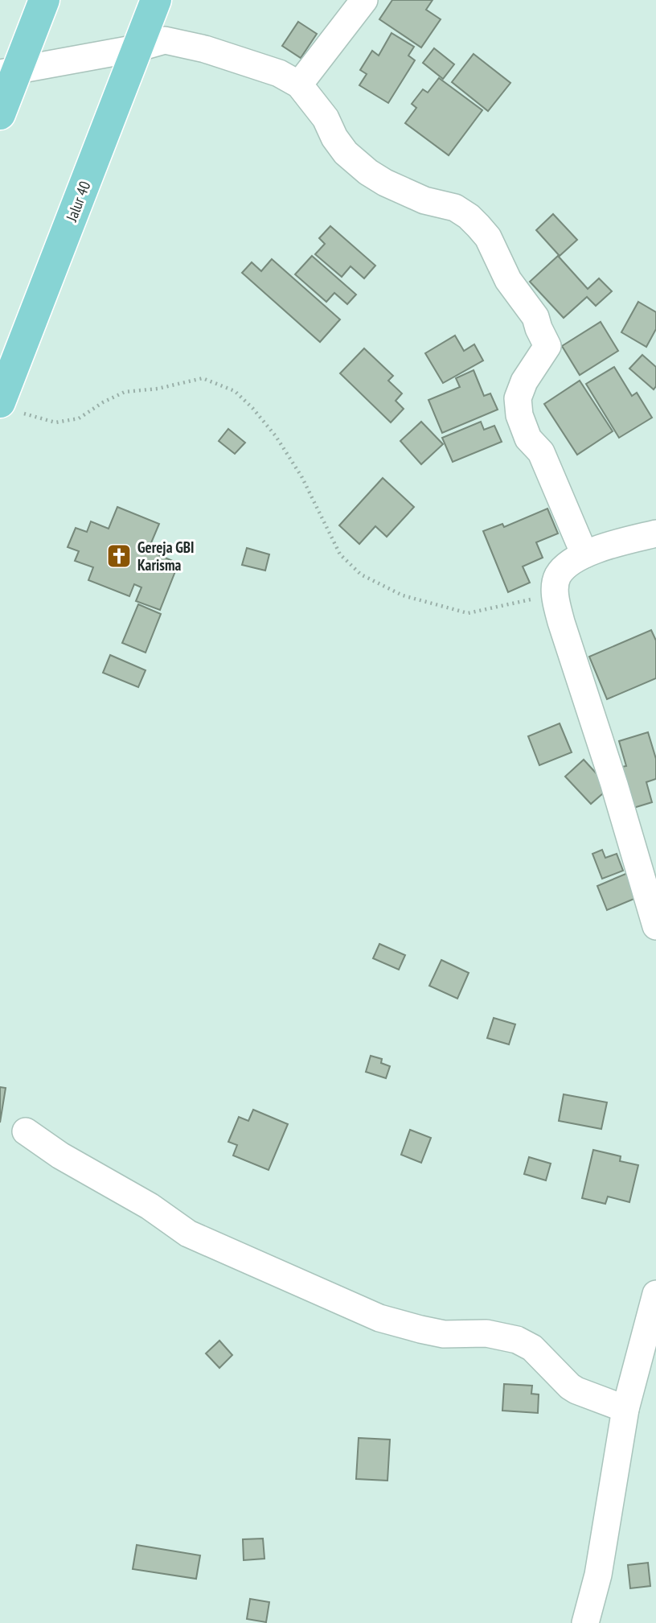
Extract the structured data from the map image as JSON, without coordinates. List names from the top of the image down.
{
  "streets": {
    "highway": ["Jalur 40"]
  },
  "places": {
    "church": ["Gereja GBI Karisma"]
  }
}
